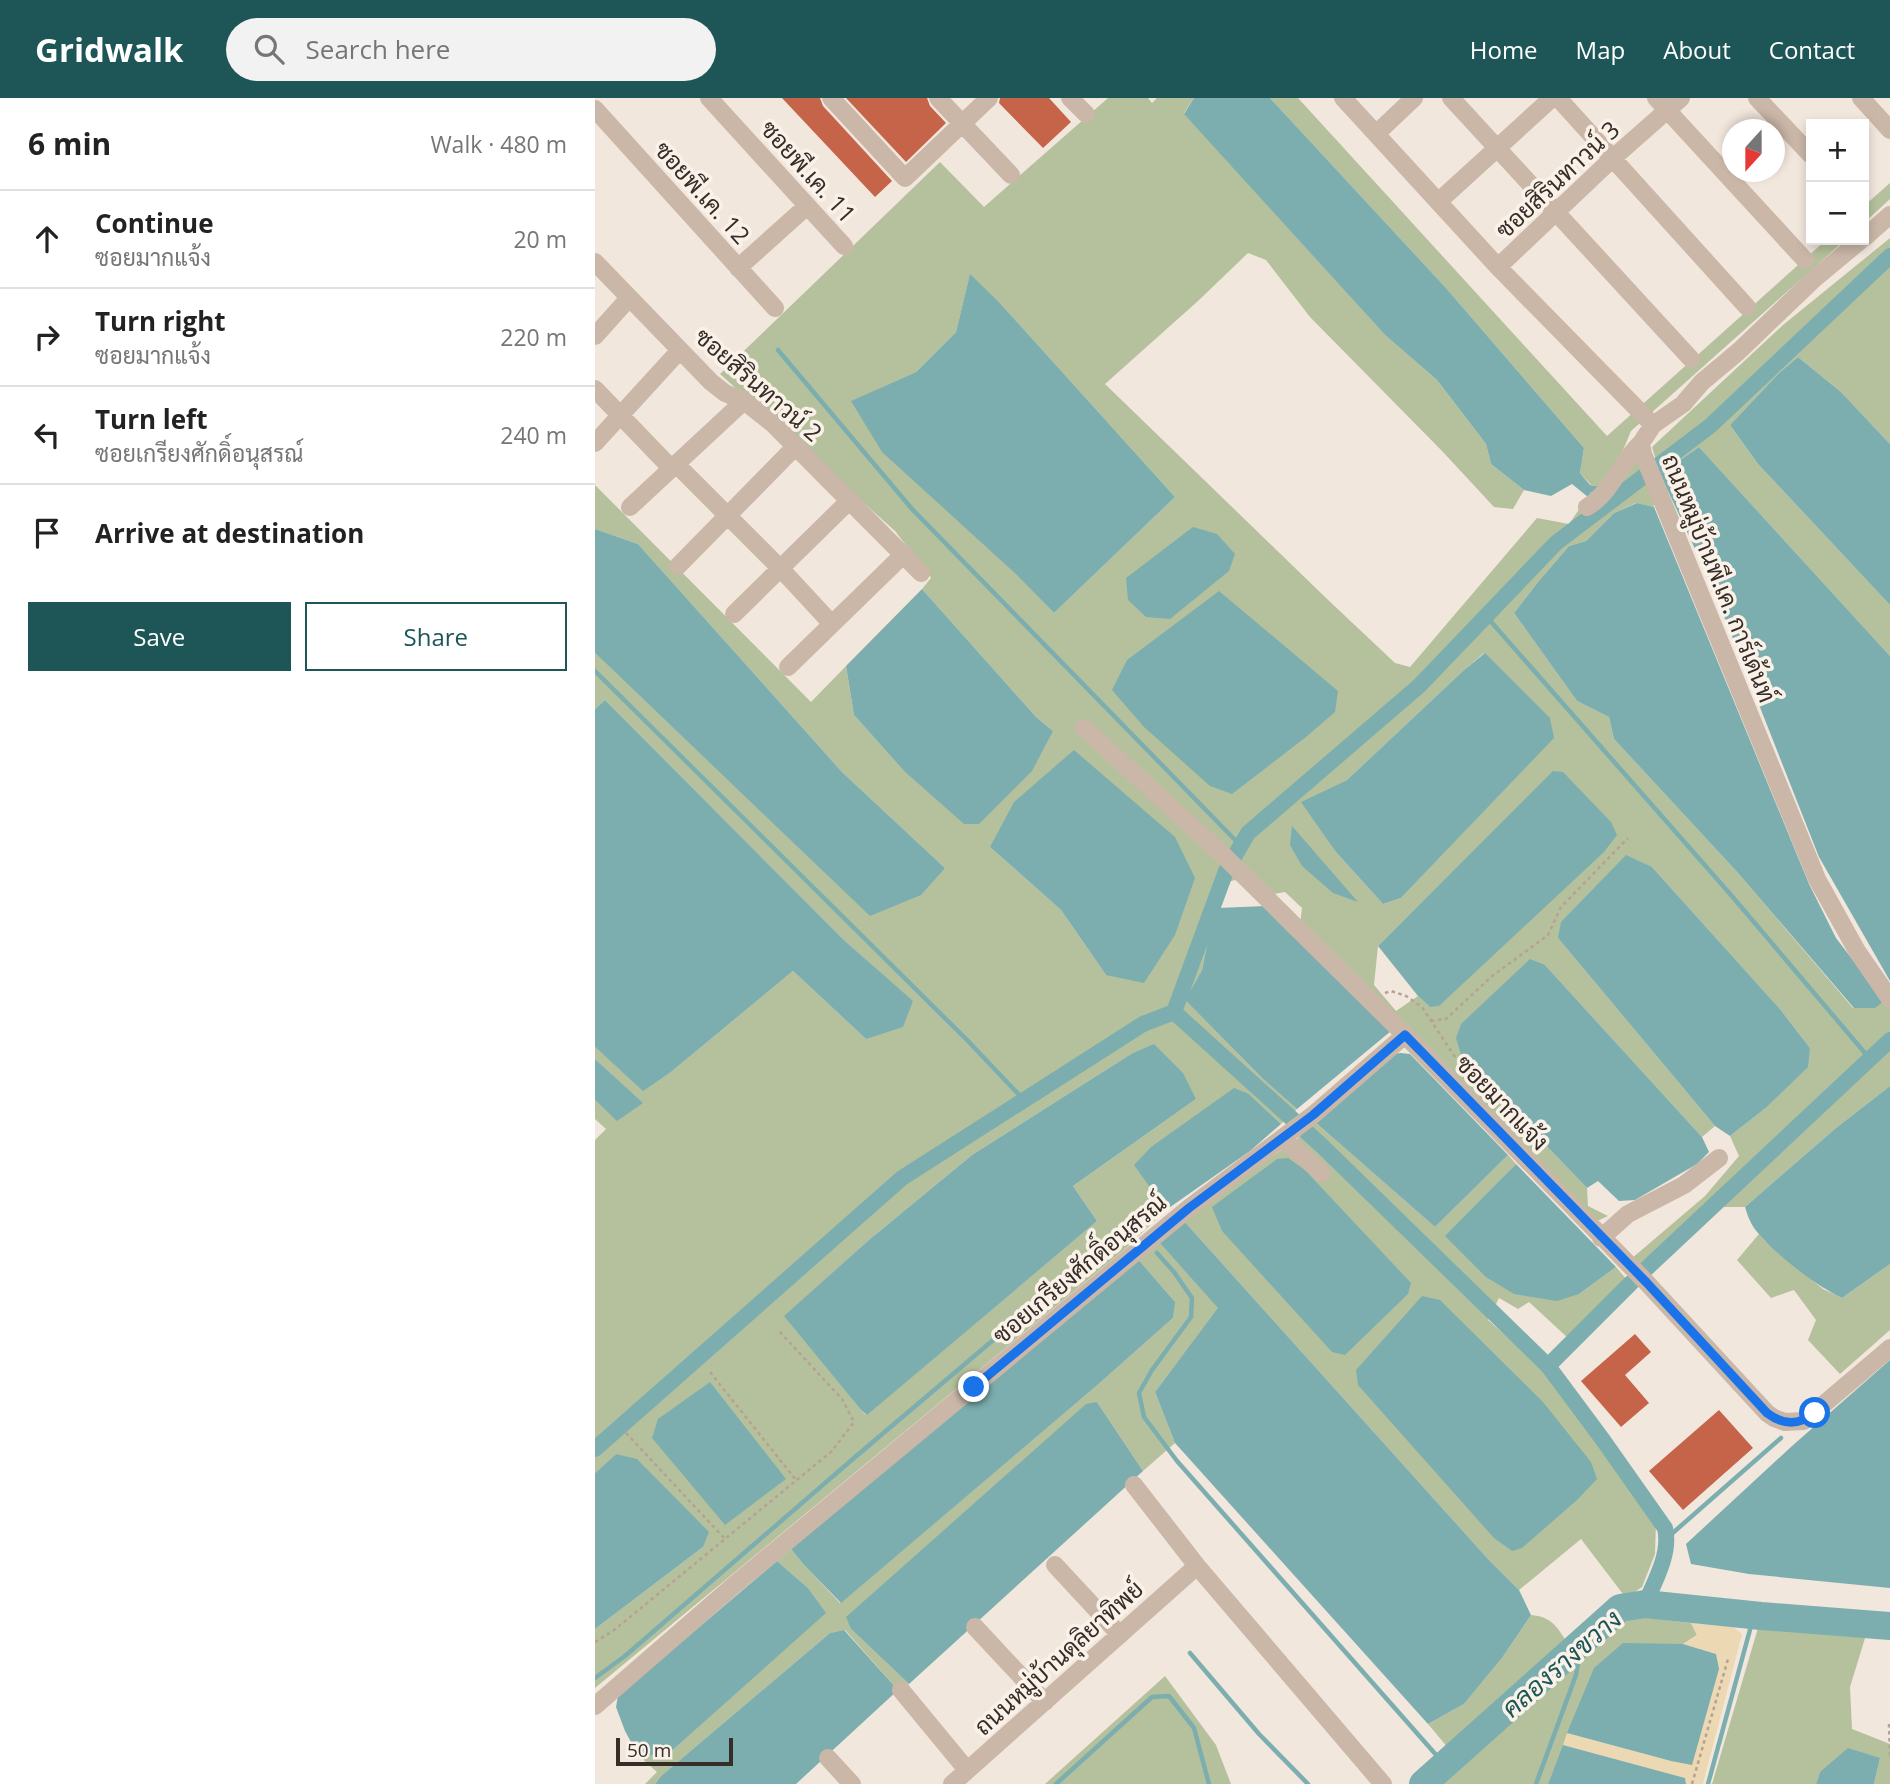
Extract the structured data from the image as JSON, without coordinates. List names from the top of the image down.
{
  "streets": {
    "street": [
      "ซอยพี.เค. 11",
      "ซอยสิรินทาวน์ 3",
      "ซอยพี.เค. 12",
      "ซอยสิรินทาวน์ 2",
      "ถนนหมู่บ้านพี.เค. การ์เด้นท์",
      "ซอยมากแจ้ง",
      "ซอยเกรียงศักดิ์อนุสรณ์",
      "ถนนหมู่บ้านดุลิยาทิพย์"
    ]
  },
  "crossings": [
    ["ซอยมากแจ้ง", "ซอยเกรียงศักดิ์อนุสรณ์"]
  ],
  "water": ["คลองรางขวาง"],
  "scale_bar": "50 m",
  "north": "bottom",
  "page": {
    "header": "Gridwalk",
    "search": "Search here",
    "nav": [
      "Home",
      "Map",
      "About",
      "Contact"
    ],
    "heading": ["6 min", "Walk · 480 m"],
    "map_buttons": ["+", "−"],
    "list": [
      ["Continue", "ซอยมากแจ้ง", "20 m"],
      ["Turn right", "ซอยมากแจ้ง", "220 m"],
      ["Turn left", "ซอยเกรียงศักดิ์อนุสรณ์", "240 m"],
      "Arrive at destination"
    ],
    "buttons": ["Save", "Share"],
    "scale": "50 m"
  }
}
